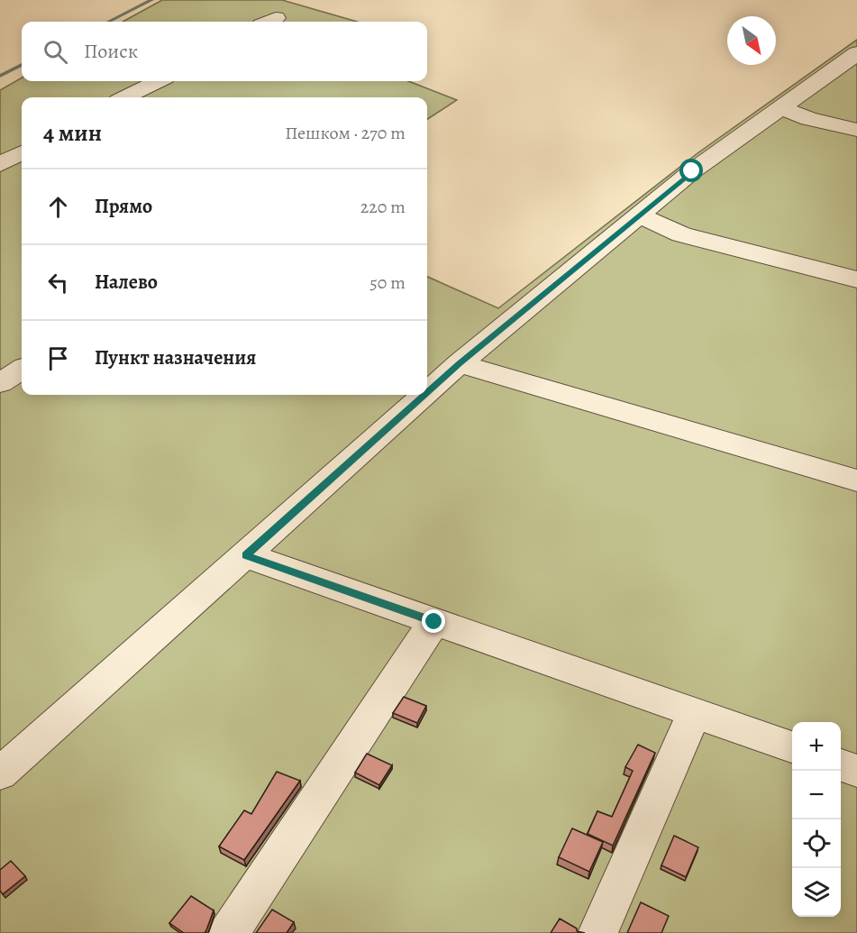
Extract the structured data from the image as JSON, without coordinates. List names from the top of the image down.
{
  "north": "bottom right",
  "page": {
    "search": "Поиск",
    "heading": ["4 мин", "Пешком · 270 m"],
    "list": [
      ["Прямо", "220 m"],
      ["Налево", "50 m"],
      "Пункт назначения"
    ],
    "map_buttons": ["+", "−"]
  }
}
